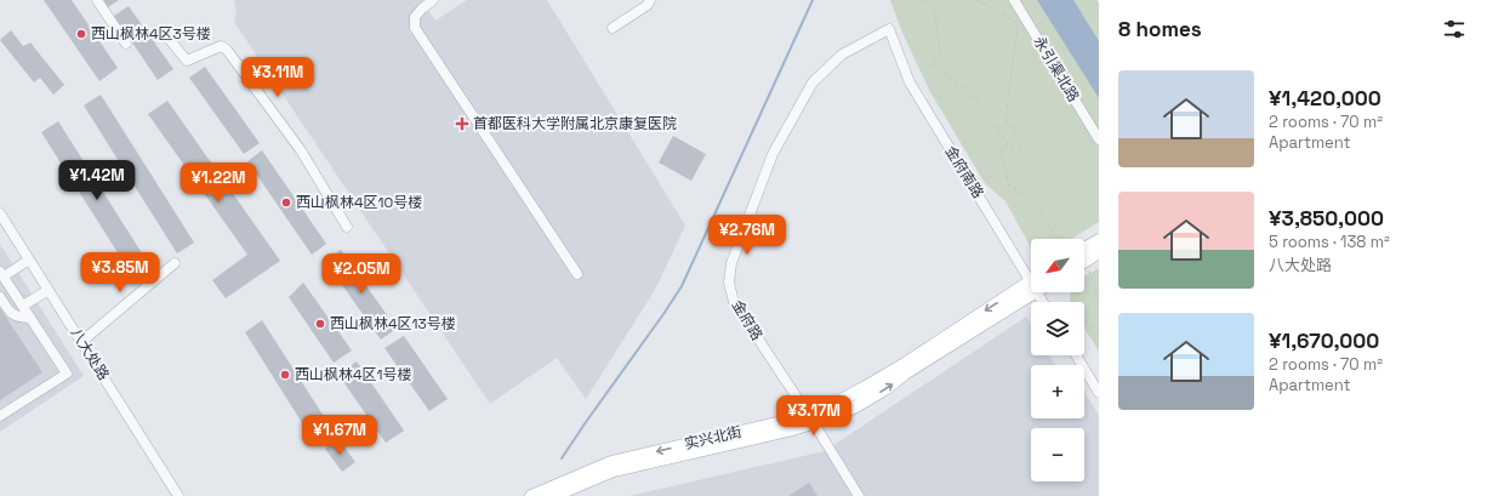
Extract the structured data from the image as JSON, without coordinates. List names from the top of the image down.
{
  "streets": {
    "main road": ["实兴北街"],
    "street": [
      "永引渠北路",
      "金府南路",
      "金府路",
      "八大处路"
    ]
  },
  "crossings": [
    ["金府南路", "金府路"],
    ["金府路", "实兴北街"]
  ],
  "places": {
    "other": [
      "西山枫林4区3号楼",
      "西山枫林4区10号楼",
      "西山枫林4区13号楼",
      "西山枫林4区1号楼"
    ],
    "health": ["首都医科大学附属北京康复医院"]
  },
  "north": "bottom left",
  "page": {
    "heading": "8 homes",
    "price": [
      "¥3.11M",
      "¥1.42M",
      "¥1.22M",
      "¥2.76M",
      "¥3.85M",
      "¥2.05M",
      "¥3.17M",
      "¥1.67M"
    ],
    "list": [
      {
        "name": "¥1,420,000",
        "note": "2 rooms · 70 m² · Apartment"
      },
      {
        "name": "¥3,850,000",
        "note": "5 rooms · 138 m² · 八大处路"
      },
      {
        "name": "¥1,670,000",
        "note": "2 rooms · 70 m² · Apartment"
      }
    ],
    "map_buttons": ["+", "−"]
  }
}
